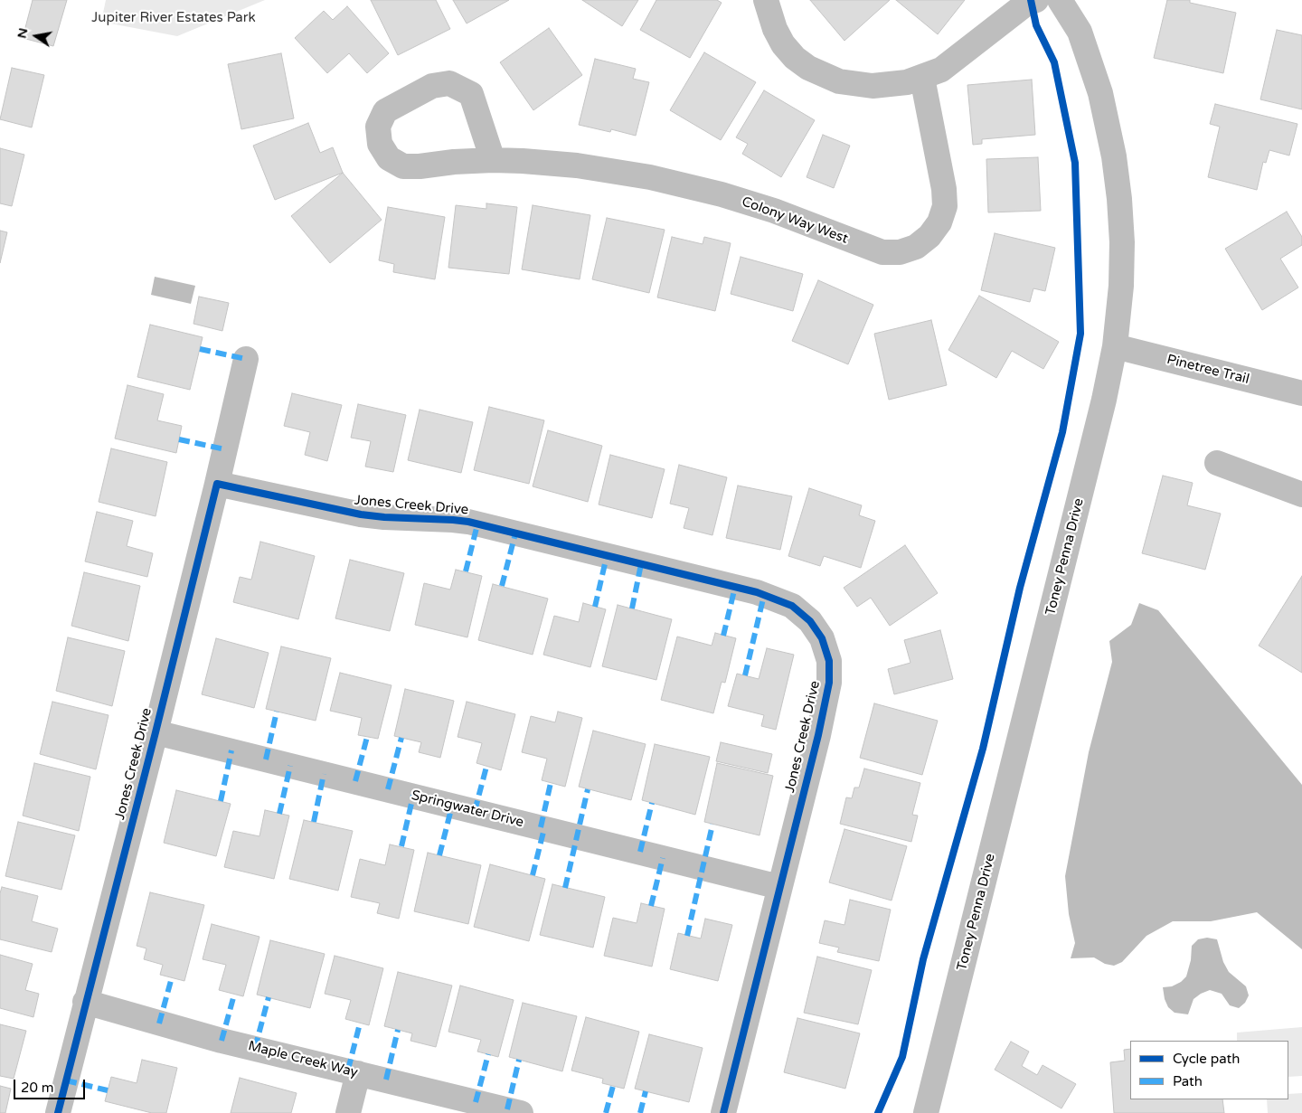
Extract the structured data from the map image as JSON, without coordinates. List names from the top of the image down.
{
  "streets": {
    "street": [
      "Colony Way West",
      "Pinetree Trail",
      "Jones Creek Drive",
      "Toney Penna Drive",
      "Springwater Drive",
      "Maple Creek Way"
    ]
  },
  "crossings": [
    ["Pinetree Trail", "Toney Penna Drive"],
    ["Jones Creek Drive", "Springwater Drive"],
    ["Jones Creek Drive", "Maple Creek Way"]
  ],
  "parks": ["Jupiter River Estates Park"],
  "legend": ["Cycle path", "Path"],
  "scale_bar": "20 m",
  "north": "left"
}
